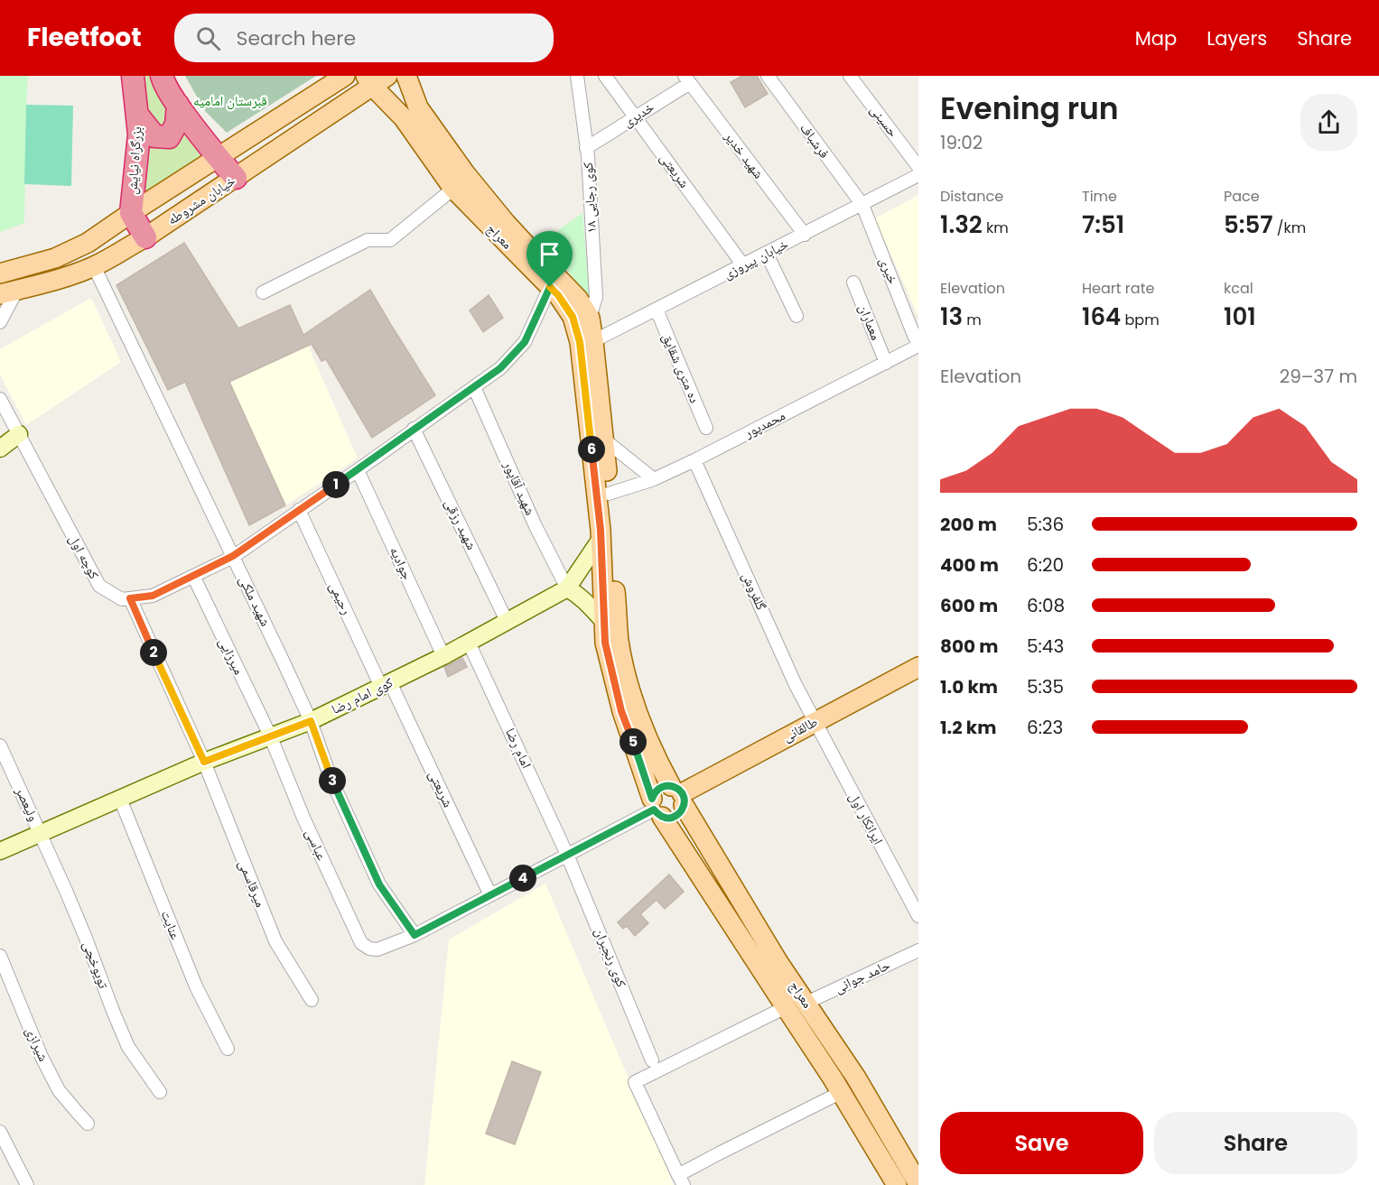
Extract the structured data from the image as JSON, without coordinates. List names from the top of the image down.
{
  "streets": {
    "highway": ["بزرگراه نیایش"],
    "main road": ["خیابان مشروطه", "معراج", "طالقانی"],
    "street": [
      "خدیری",
      "حسینی",
      "فرشباف",
      "شهید خدیر",
      "شریعتی",
      "کوی رجایی ۱۸",
      "خیابان پیروزی",
      "خیری",
      "معماران",
      "ده متری شقایق",
      "محمدپور",
      "شهید آقاپور",
      "شهید رزقی",
      "کوچه اول",
      "جوادیه",
      "گلفروش",
      "رحیمی",
      "شهید ملکی",
      "میرزایی",
      "کوی امام رضا",
      "امام رضا",
      "ولیعصر",
      "ایرانکار اول",
      "عباسی",
      "میرقاسمی",
      "عنایت",
      "کوی رنجبران",
      "تویوخچی",
      "حامد جوانی",
      "شیرازی"
    ]
  },
  "crossings": [
    ["خدیری", "شهید خدیر"],
    ["خدیری", "شریعتی"],
    ["خدیری", "کوی رجایی ۱۸"],
    ["فرشباف", "خیابان پیروزی"],
    ["فرشباف", "خیری"],
    ["شهید خدیر", "خیابان پیروزی"],
    ["بزرگراه نیایش", "خیابان مشروطه"],
    ["شریعتی", "خیابان پیروزی"],
    ["شریعتی", "رحیمی"],
    ["شریعتی", "کوی امام رضا"],
    ["کوی رجایی ۱۸", "معراج"],
    ["خیابان مشروطه", "معراج"],
    ["خیابان مشروطه", "شهید ملکی"],
    ["معراج", "خیابان پیروزی"],
    ["معراج", "محمدپور"],
    ["معراج", "طالقانی"],
    ["معراج", "حامد جوانی"],
    ["خیابان پیروزی", "خیری"],
    ["خیابان پیروزی", "ده متری شقایق"],
    ["خیری", "محمدپور"],
    ["معماران", "محمدپور"],
    ["محمدپور", "گلفروش"],
    ["شهید آقاپور", "کوی امام رضا"],
    ["شهید رزقی", "کوی امام رضا"],
    ["جوادیه", "کوی امام رضا"],
    ["گلفروش", "طالقانی"],
    ["گلفروش", "ایرانکار اول"],
    ["رحیمی", "کوی امام رضا"],
    ["شهید ملکی", "کوی امام رضا"],
    ["شهید ملکی", "عباسی"],
    ["میرزایی", "کوی امام رضا"],
    ["میرزایی", "عباسی"],
    ["کوی امام رضا", "امام رضا"],
    ["کوی امام رضا", "ولیعصر"],
    ["کوی امام رضا", "عباسی"],
    ["کوی امام رضا", "میرقاسمی"],
    ["کوی امام رضا", "عنایت"],
    ["کوی امام رضا", "تویوخچی"],
    ["طالقانی", "ایرانکار اول"],
    ["امام رضا", "کوی رنجبران"],
    ["ولیعصر", "تویوخچی"]
  ],
  "parks": ["قبرستان امامیه"],
  "page": {
    "header": "Fleetfoot",
    "search": "Search here",
    "nav": ["Map", "Layers", "Share"],
    "heading": ["Evening run", "19:02"],
    "stats": [
      ["Distance", "1.32 km"],
      ["Time", "7:51"],
      ["Pace", "5:57 /km"],
      ["Elevation", "13 m"],
      ["Heart rate", "164 bpm"],
      ["kcal", "101"]
    ],
    "chart": ["Elevation", "29–37 m"],
    "pins": [
      "6",
      "1",
      "2",
      "5",
      "3",
      "4"
    ],
    "list": [
      {
        "name": "200 m",
        "note": "5:36"
      },
      {
        "name": "400 m",
        "note": "6:20"
      },
      {
        "name": "600 m",
        "note": "6:08"
      },
      {
        "name": "800 m",
        "note": "5:43"
      },
      {
        "name": "1.0 km",
        "note": "5:35"
      },
      {
        "name": "1.2 km",
        "note": "6:23"
      }
    ],
    "buttons": ["Save", "Share"]
  }
}
